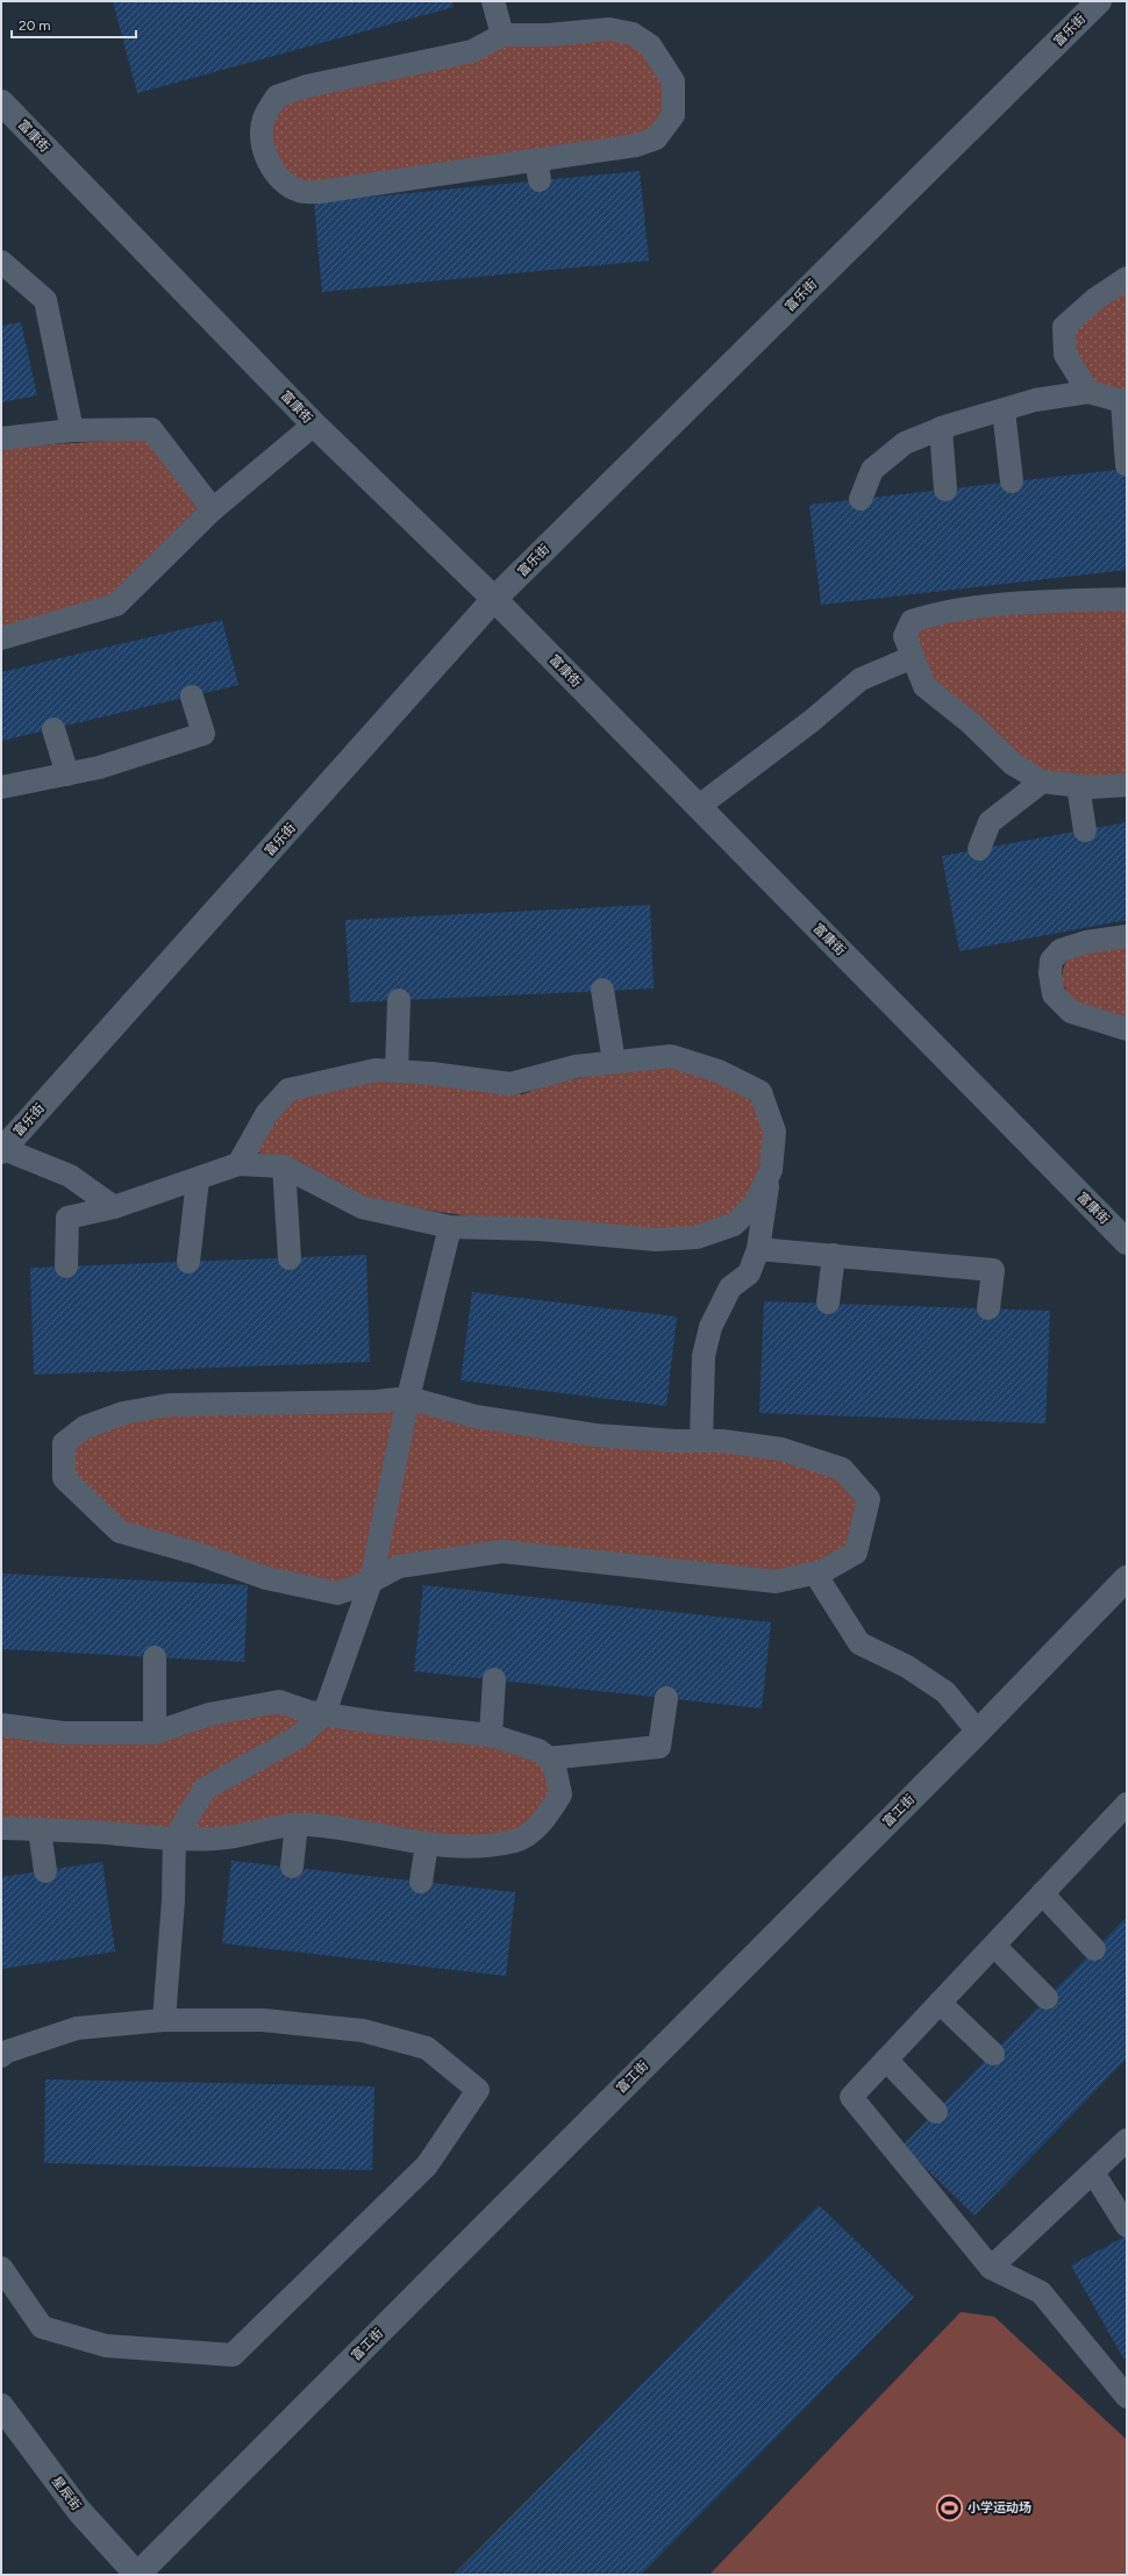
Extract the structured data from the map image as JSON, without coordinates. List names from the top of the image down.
{
  "streets": {
    "street": [
      "富乐街",
      "富康街",
      "富工街",
      "星辰街"
    ]
  },
  "crossings": [
    ["富乐街", "富康街"],
    ["富工街", "星辰街"]
  ],
  "places": {
    "sports": ["小学运动场"]
  },
  "scale_bar": "20 m"
}
